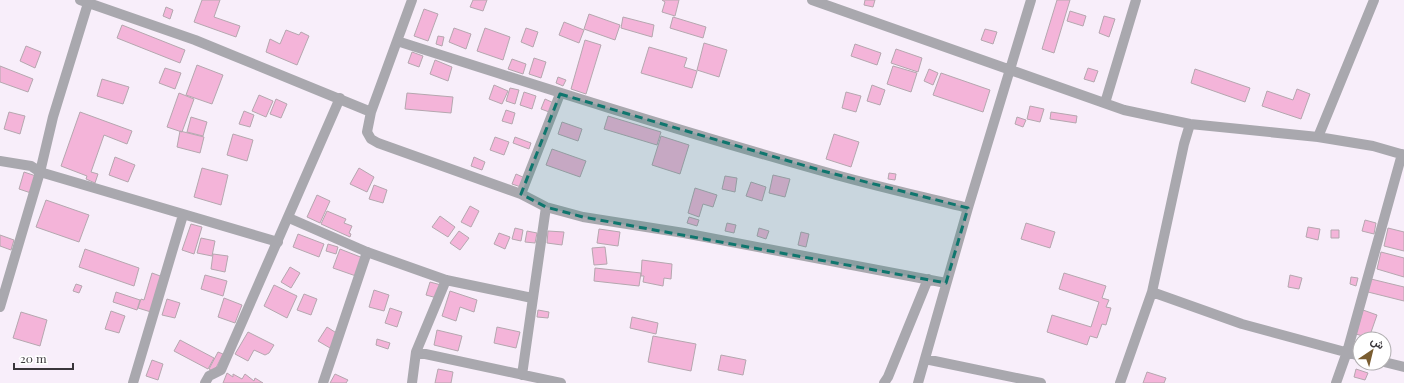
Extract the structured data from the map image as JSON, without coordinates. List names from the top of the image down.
{
  "scale_bar": "20 m",
  "north": "top right"
}
